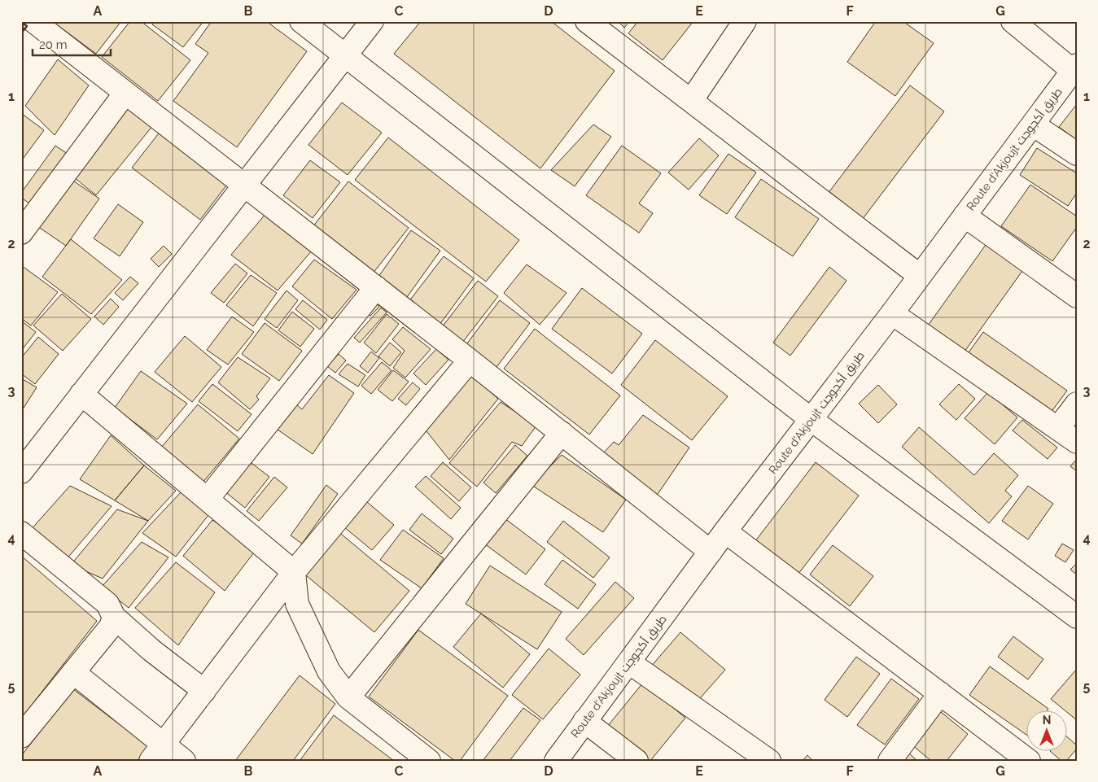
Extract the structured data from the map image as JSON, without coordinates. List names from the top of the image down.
{
  "streets": {
    "main road": ["Route d'Akjoujt طريق أكجوجت"]
  },
  "scale_bar": "20 m",
  "north": "top",
  "grid": {
    "columns": [
      "A",
      "B",
      "C",
      "D",
      "E",
      "F",
      "G"
    ],
    "rows": [
      "1",
      "2",
      "3",
      "4",
      "5"
    ]
  }
}
